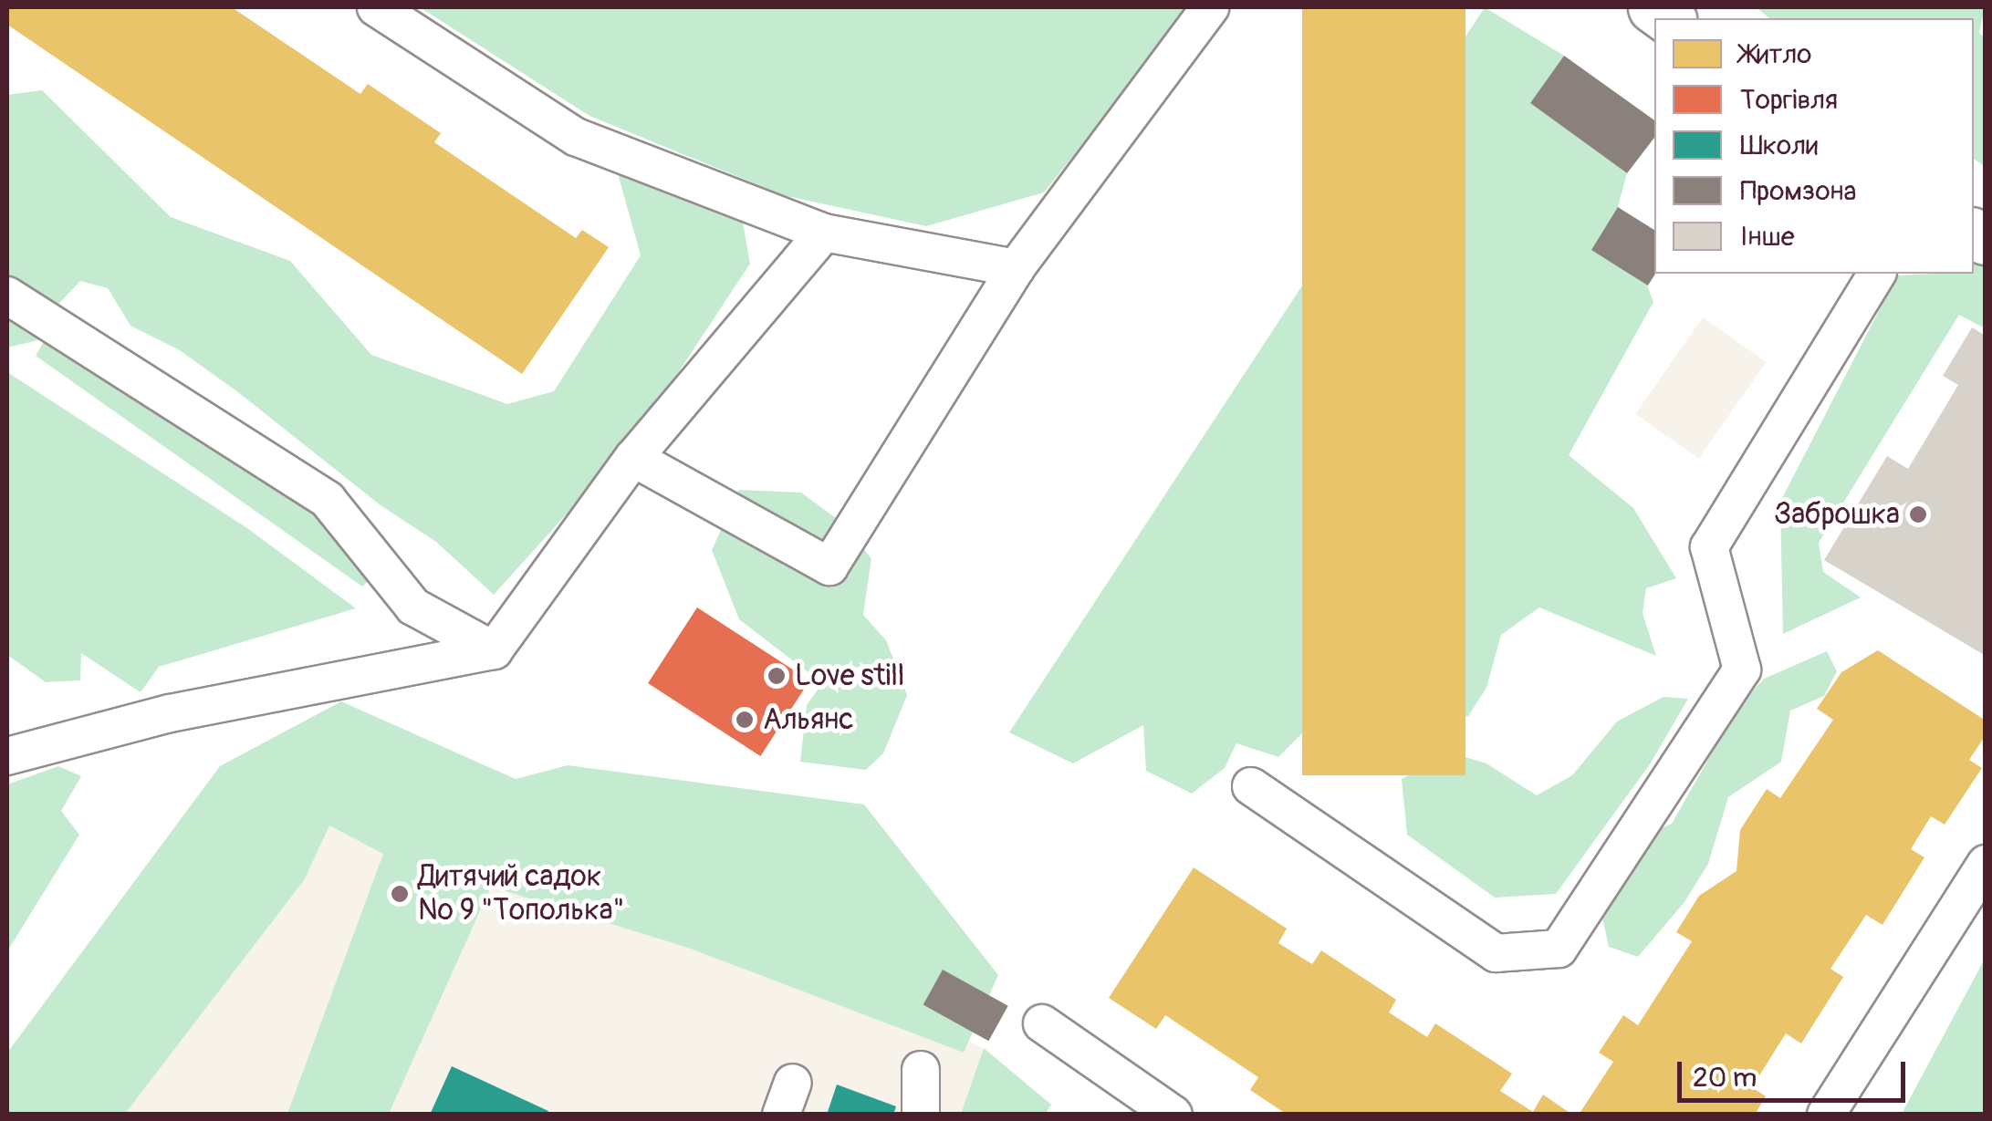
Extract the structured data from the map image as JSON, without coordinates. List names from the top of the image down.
{
  "places": [
    "Заброшка",
    "Love still",
    "Альянс",
    "Дитячий садок № 9 \"Тополька\""
  ],
  "legend": [
    "Житло",
    "Торгівля",
    "Школи",
    "Промзона",
    "Інше"
  ],
  "scale_bar": "20 m"
}
